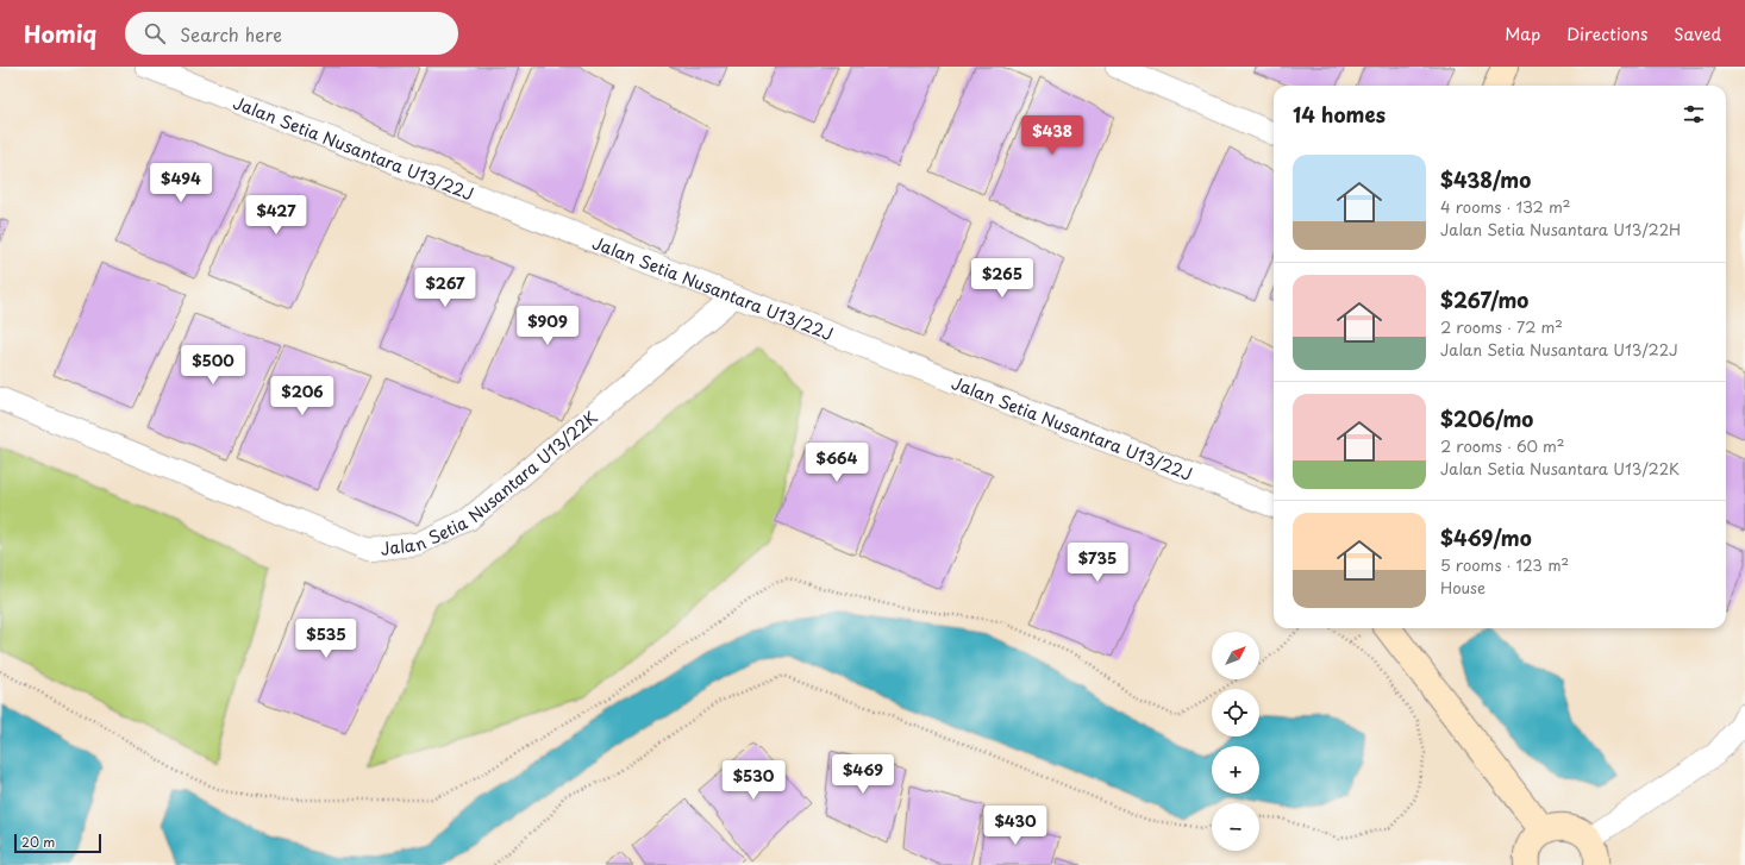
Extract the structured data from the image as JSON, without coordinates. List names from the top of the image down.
{
  "streets": {
    "street": ["Jalan Setia Nusantara U13/22J", "Jalan Setia Nusantara U13/22K"]
  },
  "crossings": [
    ["Jalan Setia Nusantara U13/22J", "Jalan Setia Nusantara U13/22K"]
  ],
  "scale_bar": "20 m",
  "north": "top right",
  "page": {
    "header": "Homiq",
    "search": "Search here",
    "nav": ["Map", "Directions", "Saved"],
    "heading": "14 homes",
    "price": [
      "$438",
      "$494",
      "$427",
      "$265",
      "$267",
      "$909",
      "$500",
      "$206",
      "$664",
      "$735",
      "$535",
      "$469",
      "$530",
      "$430"
    ],
    "list": [
      {
        "name": "$438/mo",
        "note": "4 rooms · 132 m² · Jalan Setia Nusantara U13/22H"
      },
      {
        "name": "$267/mo",
        "note": "2 rooms · 72 m² · Jalan Setia Nusantara U13/22J"
      },
      {
        "name": "$206/mo",
        "note": "2 rooms · 60 m² · Jalan Setia Nusantara U13/22K"
      },
      {
        "name": "$469/mo",
        "note": "5 rooms · 123 m² · House"
      }
    ],
    "map_buttons": ["+", "−"],
    "scale": "20 m"
  }
}
